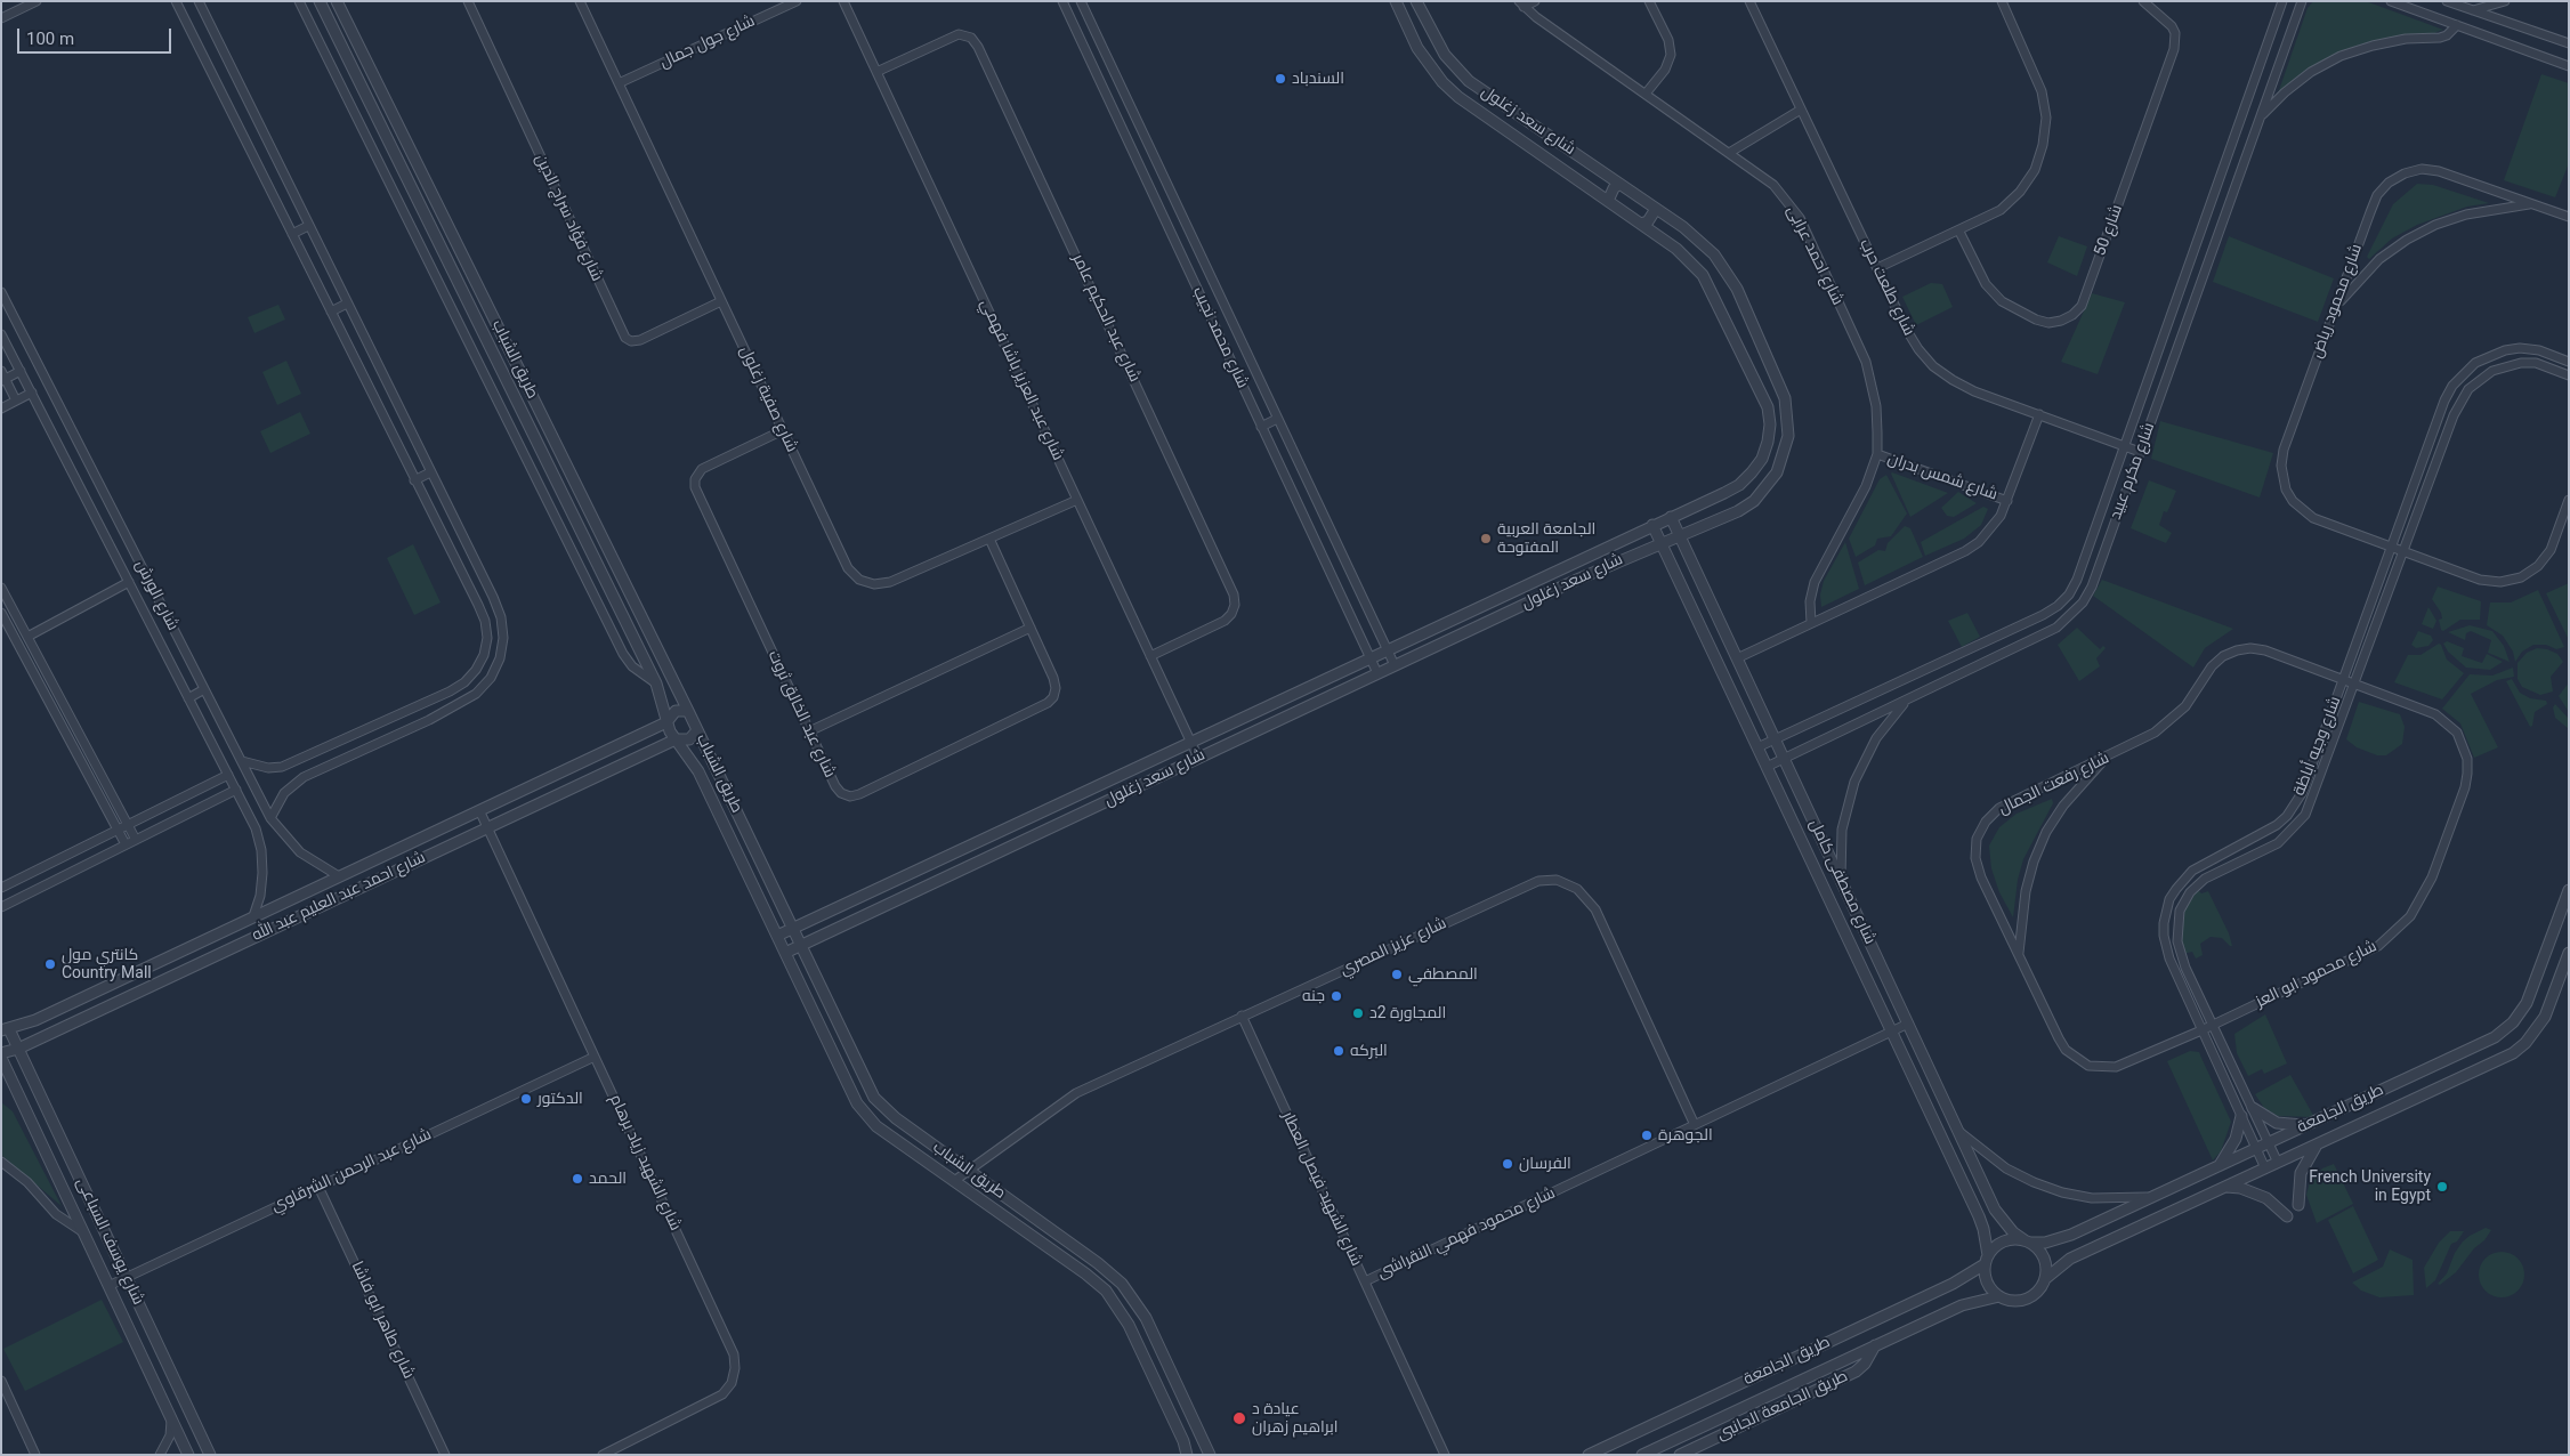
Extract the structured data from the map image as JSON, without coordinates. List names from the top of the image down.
{
  "streets": {
    "street": [
      "شارع جول جمال",
      "شارع سعد زغلول",
      "شارع فؤاد سراج الدين",
      "شارع 50",
      "شارع احمد عرابى",
      "شارع طلعت حرب",
      "شارع محمود رياض",
      "شارع عبد الحكيم عامر",
      "شارع محمد نجيب",
      "طريق الشباب",
      "شارع عبد العزيز باشا فهمي",
      "شارع صفية زغلول",
      "شارع مكرم عبيد",
      "شارع شمس بدران",
      "شارع الورش",
      "شارع عبد الخالق ثروت",
      "شارع وجيه أباظة",
      "شارع رفعت الجمال",
      "شارع مصطفى كامل",
      "شارع احمد عبد العليم عبد الله",
      "شارع عزيز المصري",
      "شارع محمود ابو العز",
      "طريق الجامعة",
      "شارع الشهيد زياد برهام",
      "شارع عبد الرحمن الشرقاوي",
      "شارع الشهيد فيصل العطار",
      "شارع محمود فهمي النقراشى",
      "شارع يوسف السباعى",
      "شارع طاهر ابو فاشا",
      "طريق الجامعة الجانبى"
    ]
  },
  "crossings": [
    ["شارع جول جمال", "شارع صفية زغلول"],
    ["شارع سعد زغلول", "شارع محمد نجيب"],
    ["شارع سعد زغلول", "طريق الشباب"],
    ["شارع سعد زغلول", "شارع عبد العزيز باشا فهمي"],
    ["شارع سعد زغلول", "شارع مصطفى كامل"],
    ["شارع فؤاد سراج الدين", "شارع صفية زغلول"],
    ["شارع احمد عرابى", "شارع شمس بدران"],
    ["شارع طلعت حرب", "شارع مكرم عبيد"],
    ["شارع محمود رياض", "شارع وجيه أباظة"],
    ["شارع عبد الحكيم عامر", "شارع عبد العزيز باشا فهمي"],
    ["طريق الشباب", "شارع احمد عبد العليم عبد الله"],
    ["طريق الشباب", "شارع عزيز المصري"],
    ["شارع عبد العزيز باشا فهمي", "شارع صفية زغلول"],
    ["شارع صفية زغلول", "شارع عبد الخالق ثروت"],
    ["شارع مكرم عبيد", "شارع مصطفى كامل"],
    ["شارع الورش", "شارع احمد عبد العليم عبد الله"],
    ["شارع وجيه أباظة", "شارع رفعت الجمال"],
    ["شارع وجيه أباظة", "شارع محمود ابو العز"],
    ["شارع وجيه أباظة", "طريق الجامعة"],
    ["شارع رفعت الجمال", "شارع محمود ابو العز"],
    ["شارع مصطفى كامل", "طريق الجامعة"],
    ["شارع مصطفى كامل", "شارع محمود فهمي النقراشى"],
    ["شارع احمد عبد العليم عبد الله", "شارع الشهيد زياد برهام"],
    ["شارع احمد عبد العليم عبد الله", "شارع يوسف السباعى"],
    ["شارع عزيز المصري", "شارع الشهيد فيصل العطار"],
    ["شارع عزيز المصري", "شارع محمود فهمي النقراشى"],
    ["طريق الجامعة", "طريق الجامعة الجانبى"],
    ["شارع الشهيد زياد برهام", "شارع عبد الرحمن الشرقاوي"],
    ["شارع عبد الرحمن الشرقاوي", "شارع يوسف السباعى"],
    ["شارع عبد الرحمن الشرقاوي", "شارع طاهر ابو فاشا"],
    ["شارع الشهيد فيصل العطار", "شارع محمود فهمي النقراشى"]
  ],
  "places": [
    "السندباد",
    "الجامعة العربية المفتوحة",
    "كانتري مول Country Mall",
    "المصطفي",
    "جنه",
    "المجاورة 2د",
    "البركه",
    "الدكتور",
    "الجوهرة",
    "الفرسان",
    "الحمد",
    "French University in Egypt",
    "عيادة د ابراهيم زهران"
  ],
  "scale_bar": "100 m"
}
